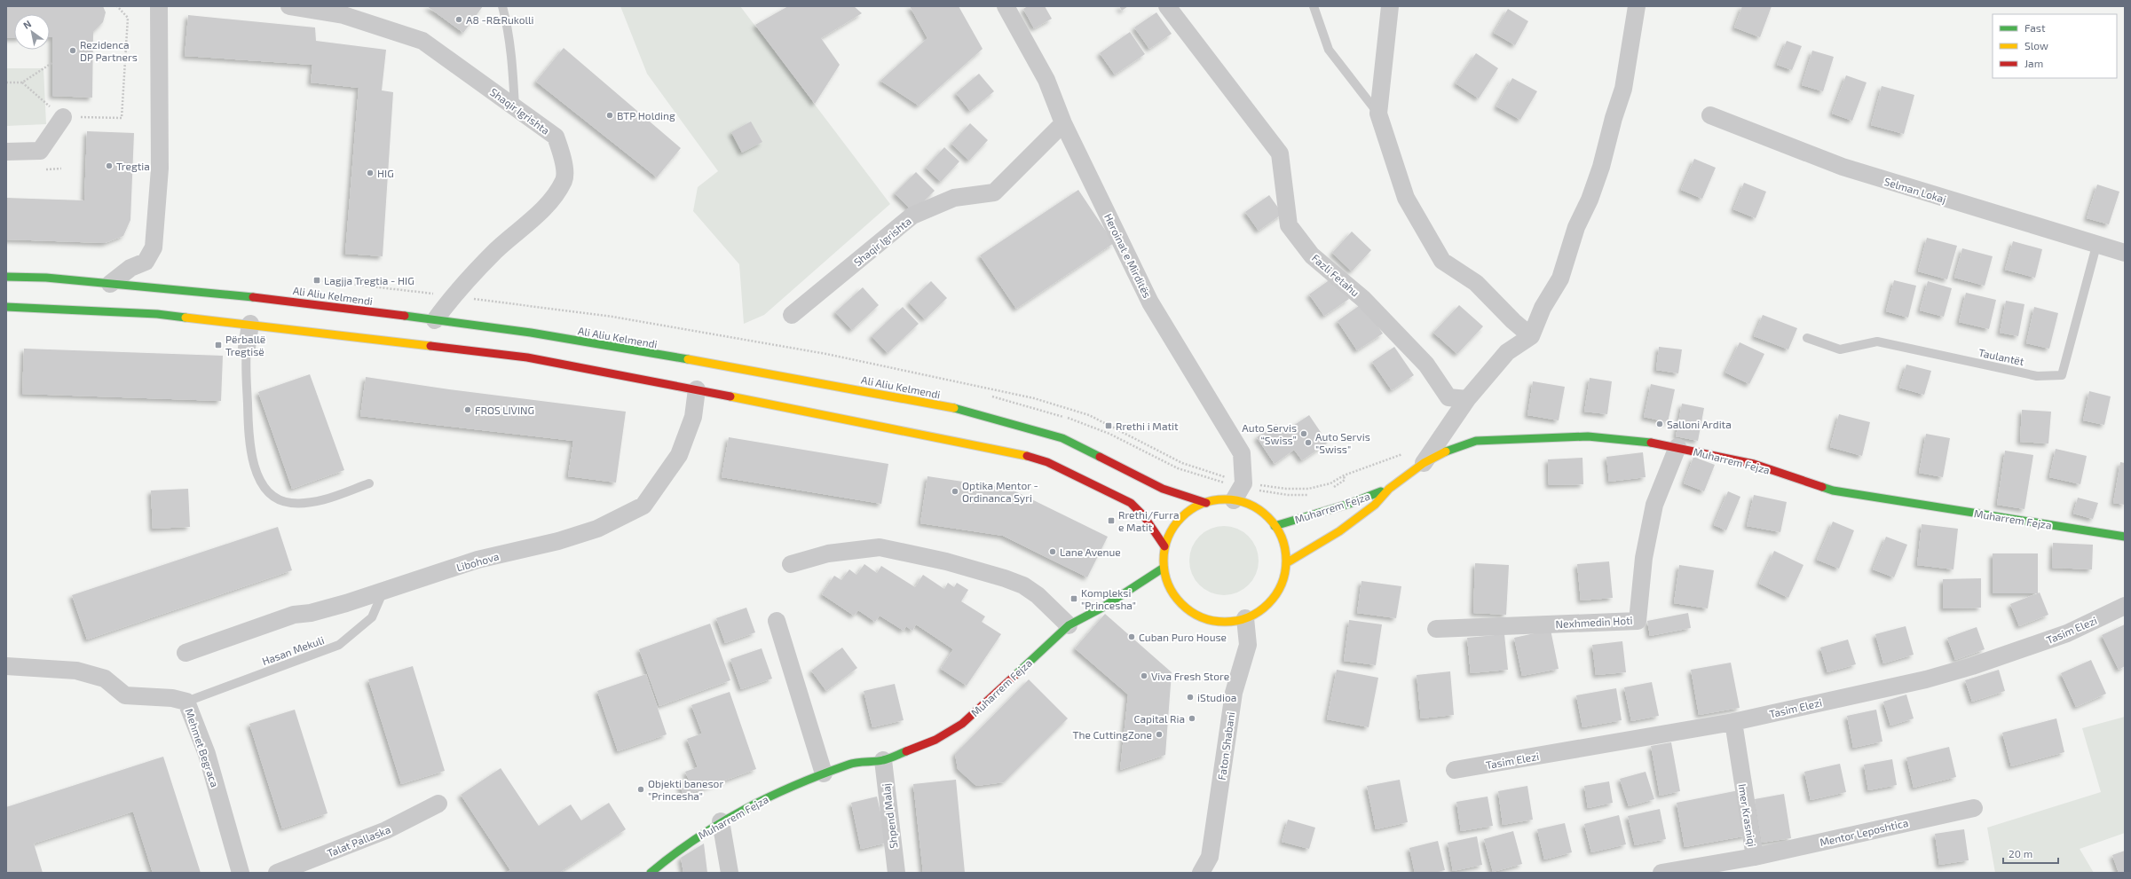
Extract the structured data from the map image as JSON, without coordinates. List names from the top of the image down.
{
  "streets": {
    "main road": ["Ali Aliu Kelmendi", "Muharrem Fejza"],
    "street": [
      "Shaqir Igrishta",
      "Selman Lokaj",
      "Heroinat e Mirditës",
      "Fazli Fetahu",
      "Libohova",
      "Nexhmedin Hoti",
      "Tasim Elezi",
      "Faton Shabani",
      "Mehmet Begraca",
      "Imer Krasniqi",
      "Shpend Malaj",
      "Mentor Leposhtica",
      "Talat Pallaska"
    ],
    "lane": ["Taulantët", "Hasan Mekuli"]
  },
  "crossings": [
    ["Shaqir Igrishta", "Heroinat e Mirditës"],
    ["Shaqir Igrishta", "Ali Aliu Kelmendi"],
    ["Selman Lokaj", "Taulantët"],
    ["Heroinat e Mirditës", "Ali Aliu Kelmendi"],
    ["Heroinat e Mirditës", "Muharrem Fejza"],
    ["Heroinat e Mirditës", "Faton Shabani"],
    ["Ali Aliu Kelmendi", "Muharrem Fejza"],
    ["Ali Aliu Kelmendi", "Faton Shabani"],
    ["Muharrem Fejza", "Nexhmedin Hoti"],
    ["Muharrem Fejza", "Faton Shabani"],
    ["Muharrem Fejza", "Shpend Malaj"],
    ["Libohova", "Hasan Mekuli"],
    ["Tasim Elezi", "Imer Krasniqi"],
    ["Hasan Mekuli", "Mehmet Begraca"],
    ["Imer Krasniqi", "Mentor Leposhtica"]
  ],
  "places": {
    "other": [
      "A8 -R&Rukolli",
      "Rezidenca DP Partners",
      "BTP Holding",
      "Tregtia",
      "HIG",
      "FROS LIVING",
      "Salloni Ardita",
      "Auto Servis “Swiss”",
      "Auto Servis \"Swiss\"",
      "Optika Mentor - Ordinanca Syri",
      "Lane Avenue",
      "Cuban Puro House",
      "Viva Fresh Store",
      "iStudioa",
      "Capital Ria",
      "The CuttingZone",
      "Objekti banesor \"Princesha\""
    ],
    "transit": [
      "Lagjja Tregtia - HIG",
      "Përballë Tregtisë",
      "Rrethi i Matit",
      "Rrethi/Furra e Matit",
      "Kompleksi \"Princesha\""
    ]
  },
  "legend": ["Fast", "Slow", "Jam"],
  "scale_bar": "20 m",
  "north": "top left"
}
